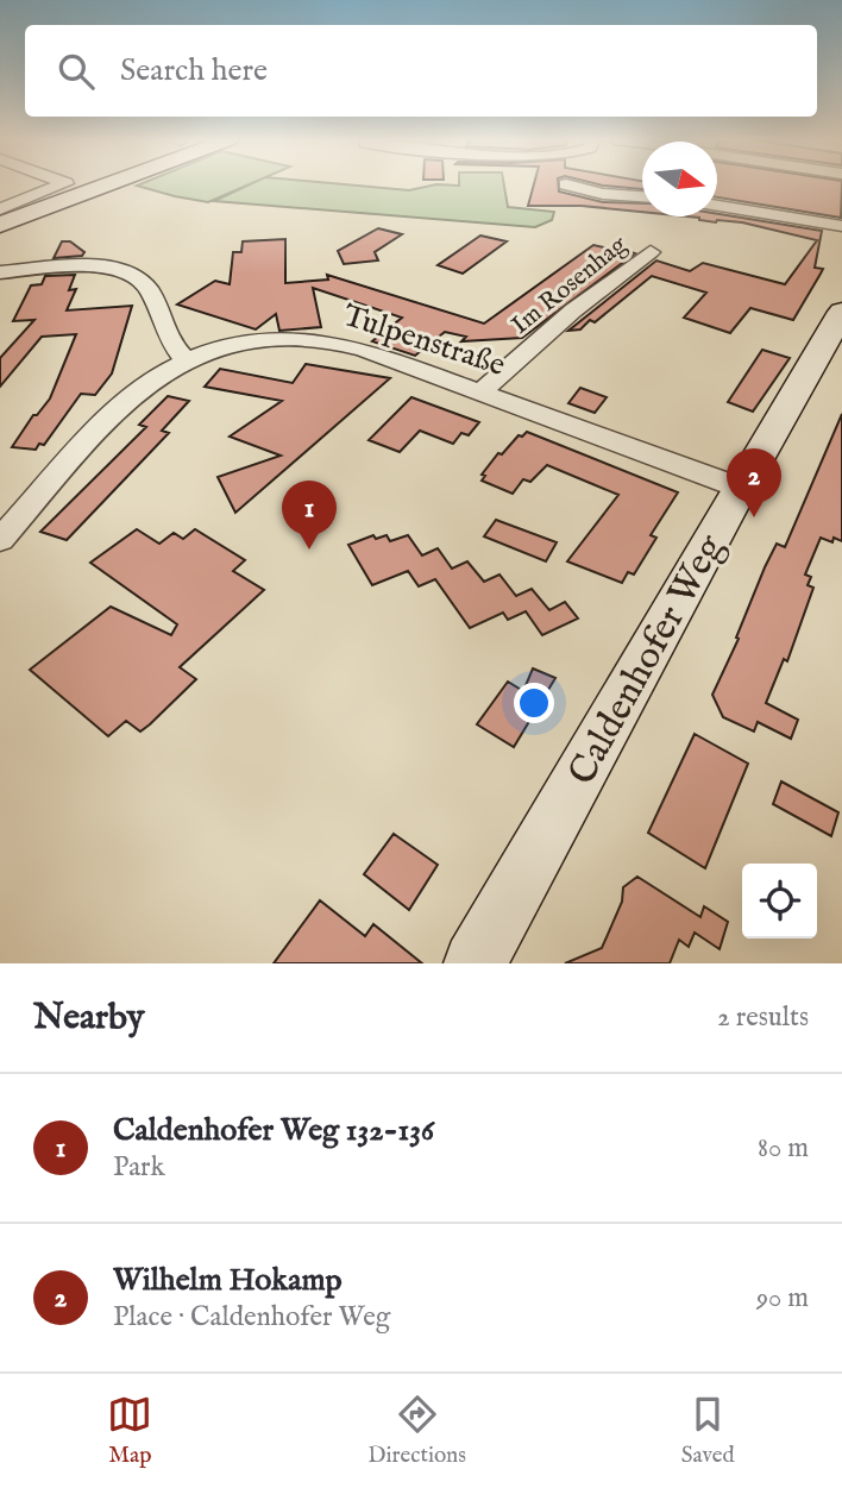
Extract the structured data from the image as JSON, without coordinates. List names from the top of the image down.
{
  "streets": {
    "street": ["Im Rosenhag", "Tulpenstraße", "Caldenhofer Weg"]
  },
  "crossings": [
    ["Im Rosenhag", "Tulpenstraße"],
    ["Tulpenstraße", "Caldenhofer Weg"]
  ],
  "north": "right",
  "page": {
    "search": "Search here",
    "pins": ["2", "1"],
    "heading": ["Nearby", "2 results"],
    "list": [
      {
        "mark": "1",
        "name": "Caldenhofer Weg 132-136",
        "note": "Park",
        "value": "80 m"
      },
      {
        "mark": "2",
        "name": "Wilhelm Hokamp",
        "note": "Place · Caldenhofer Weg",
        "value": "90 m"
      }
    ],
    "nav": ["Map", "Directions", "Saved"]
  }
}
